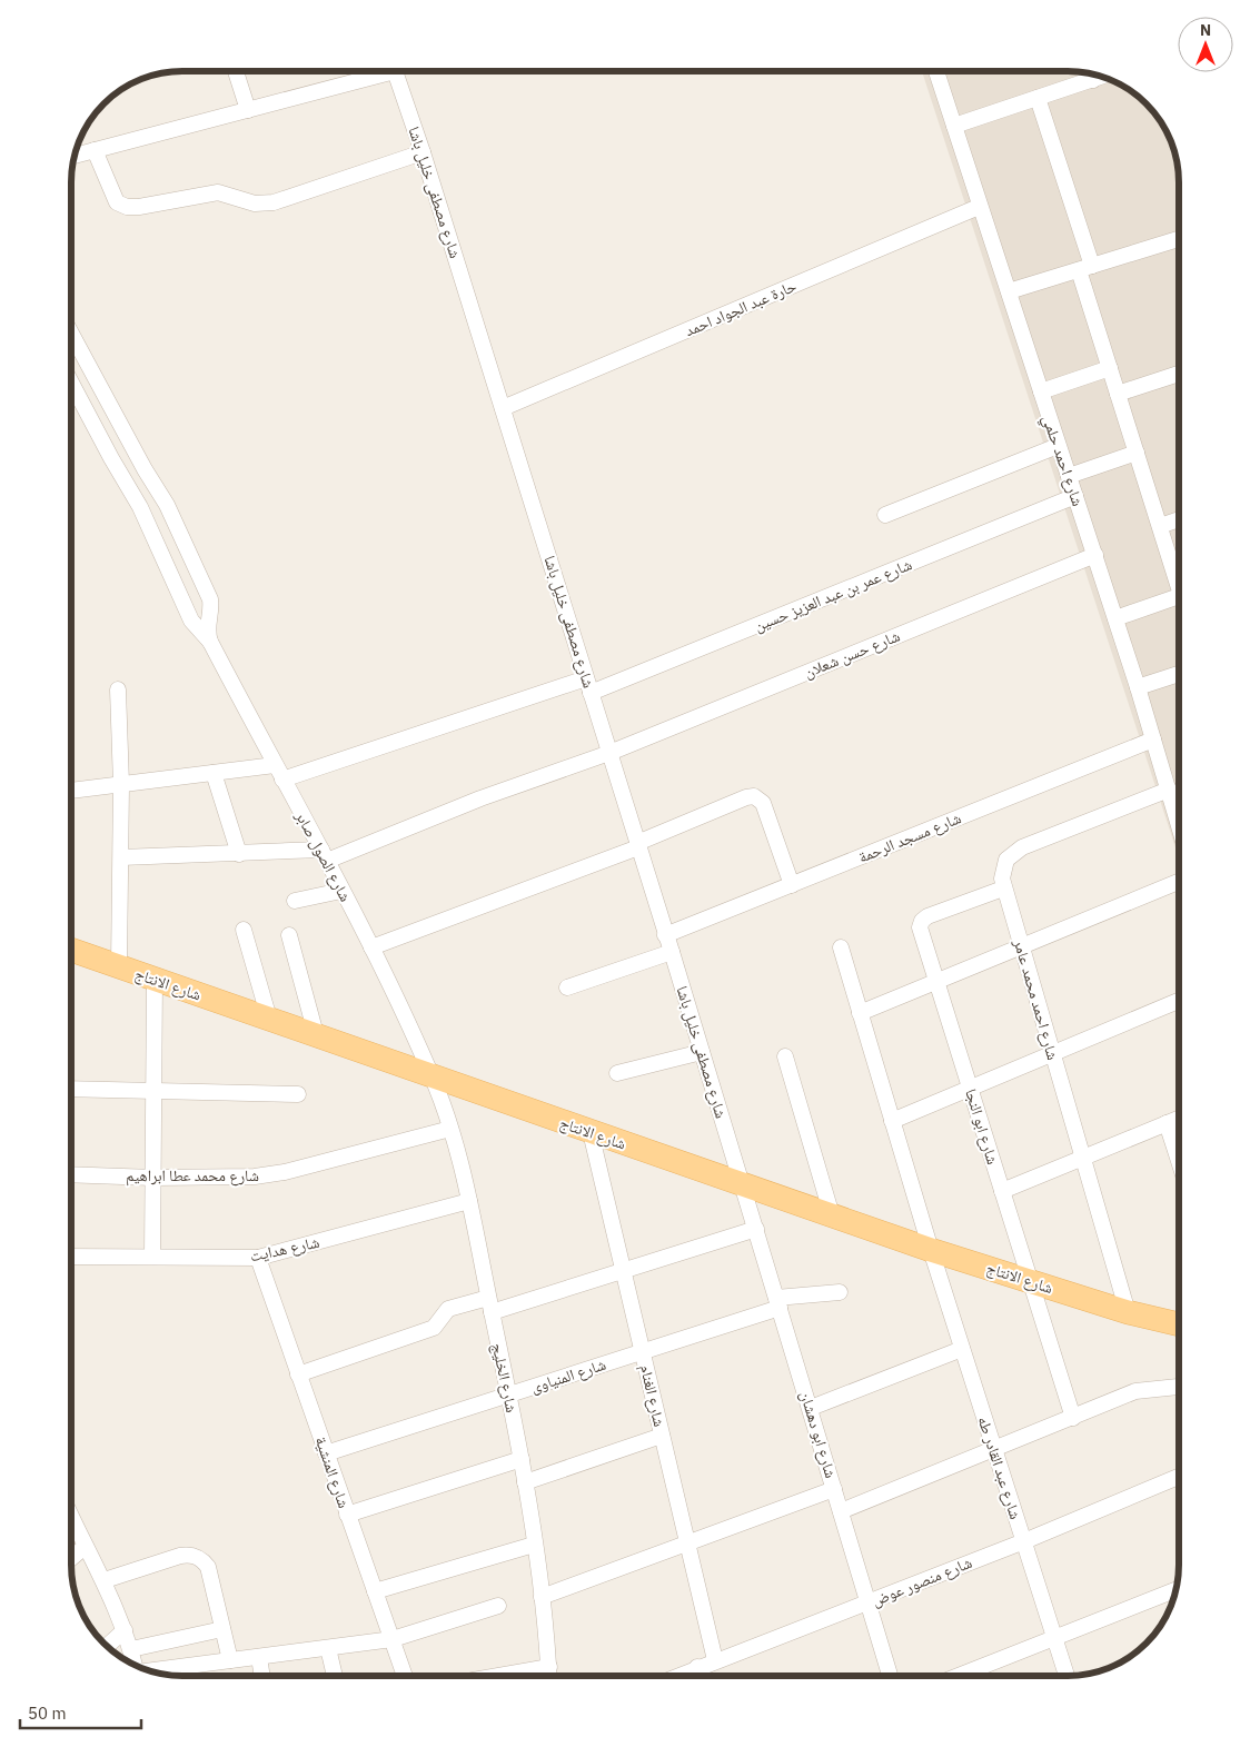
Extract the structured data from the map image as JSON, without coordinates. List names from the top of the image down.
{
  "streets": {
    "main road": ["شارع الانتاج"],
    "street": [
      "شارع مصطفى خليل باشا",
      "حارة عبد الجواد احمد",
      "شارع احمد حلمي",
      "شارع عمر بن عبد العزيز حسين",
      "شارع حسن شعلان",
      "شارع مسجد الرحمة",
      "شارع الصول صابر",
      "شارع احمد محمد عامر",
      "شارع ابو النجا",
      "شارع محمد عطا ابراهيم",
      "شارع هدايت",
      "شارع المنياوى",
      "شارع الخليج",
      "شارع الغنام",
      "شارع ابو دهشان",
      "شارع عبد القادر طه",
      "شارع المنشية",
      "شارع منصور عوض"
    ]
  },
  "crossings": [
    ["شارع مصطفى خليل باشا", "حارة عبد الجواد احمد"],
    ["شارع مصطفى خليل باشا", "شارع عمر بن عبد العزيز حسين"],
    ["شارع مصطفى خليل باشا", "شارع حسن شعلان"],
    ["شارع مصطفى خليل باشا", "شارع مسجد الرحمة"],
    ["شارع مصطفى خليل باشا", "شارع الانتاج"],
    ["شارع مصطفى خليل باشا", "شارع ابو دهشان"],
    ["حارة عبد الجواد احمد", "شارع احمد حلمي"],
    ["شارع احمد حلمي", "شارع عمر بن عبد العزيز حسين"],
    ["شارع احمد حلمي", "شارع حسن شعلان"],
    ["شارع احمد حلمي", "شارع مسجد الرحمة"],
    ["شارع احمد حلمي", "شارع احمد محمد عامر"],
    ["شارع حسن شعلان", "شارع الصول صابر"],
    ["شارع الصول صابر", "شارع الانتاج"],
    ["شارع الصول صابر", "شارع الخليج"],
    ["شارع الانتاج", "شارع احمد محمد عامر"],
    ["شارع الانتاج", "شارع ابو النجا"],
    ["شارع الانتاج", "شارع الخليج"],
    ["شارع الانتاج", "شارع الغنام"],
    ["شارع الانتاج", "شارع ابو دهشان"],
    ["شارع الانتاج", "شارع عبد القادر طه"],
    ["شارع احمد محمد عامر", "شارع ابو النجا"],
    ["شارع محمد عطا ابراهيم", "شارع الخليج"],
    ["شارع هدايت", "شارع الخليج"],
    ["شارع هدايت", "شارع المنشية"],
    ["شارع المنياوى", "شارع الخليج"],
    ["شارع المنياوى", "شارع الغنام"],
    ["شارع المنياوى", "شارع ابو دهشان"],
    ["شارع المنياوى", "شارع المنشية"],
    ["شارع الغنام", "شارع منصور عوض"],
    ["شارع ابو دهشان", "شارع منصور عوض"],
    ["شارع عبد القادر طه", "شارع منصور عوض"]
  ],
  "scale_bar": "50 m",
  "north": "top"
}
